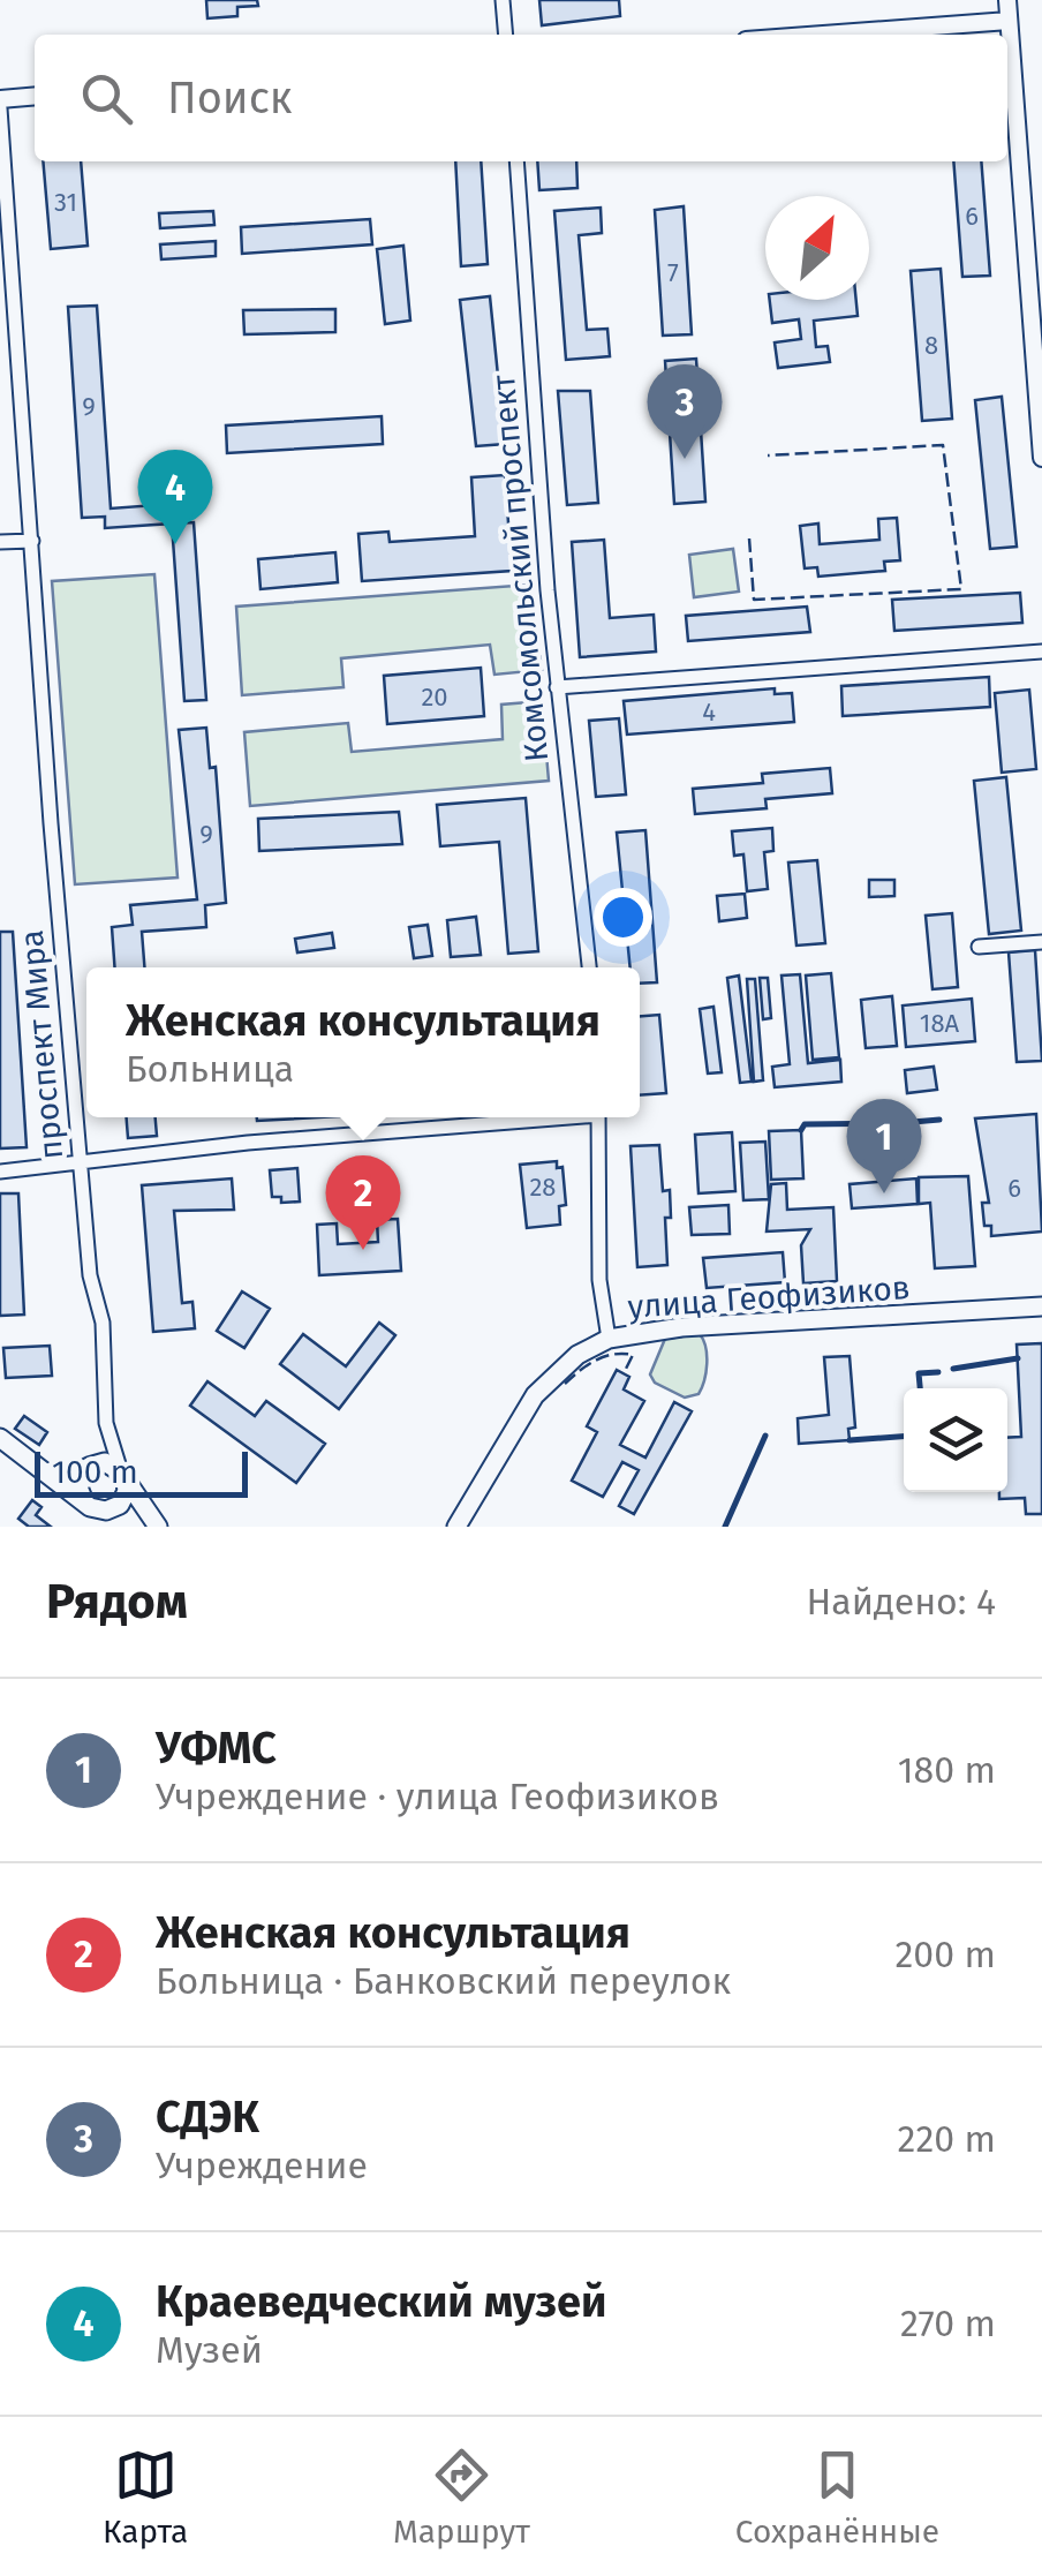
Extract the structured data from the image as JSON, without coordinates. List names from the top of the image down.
{
  "streets": {
    "main road": ["улица Геофизиков"],
    "street": ["Комсомольский проспект", "проспект Мира"]
  },
  "house_numbers": [
    "31",
    "6",
    "7",
    "8",
    "9",
    "20",
    "4",
    "9",
    "18А",
    "28",
    "6"
  ],
  "scale_bar": "100 m",
  "north": "top right",
  "page": {
    "search": "Поиск",
    "pins": [
      "3",
      "4",
      "1",
      "2"
    ],
    "popup": ["Женская консультация", "Больница"],
    "scale": "100 m",
    "heading": ["Рядом", "Найдено: 4"],
    "list": [
      {
        "mark": "1",
        "name": "УФМС",
        "note": "Учреждение · улица Геофизиков",
        "value": "180 m"
      },
      {
        "mark": "2",
        "name": "Женская консультация",
        "note": "Больница · Банковский переулок",
        "value": "200 m"
      },
      {
        "mark": "3",
        "name": "СДЭК",
        "note": "Учреждение",
        "value": "220 m"
      },
      {
        "mark": "4",
        "name": "Краеведческий музей",
        "note": "Музей",
        "value": "270 m"
      }
    ],
    "nav": ["Карта", "Маршрут", "Сохранённые"]
  }
}
